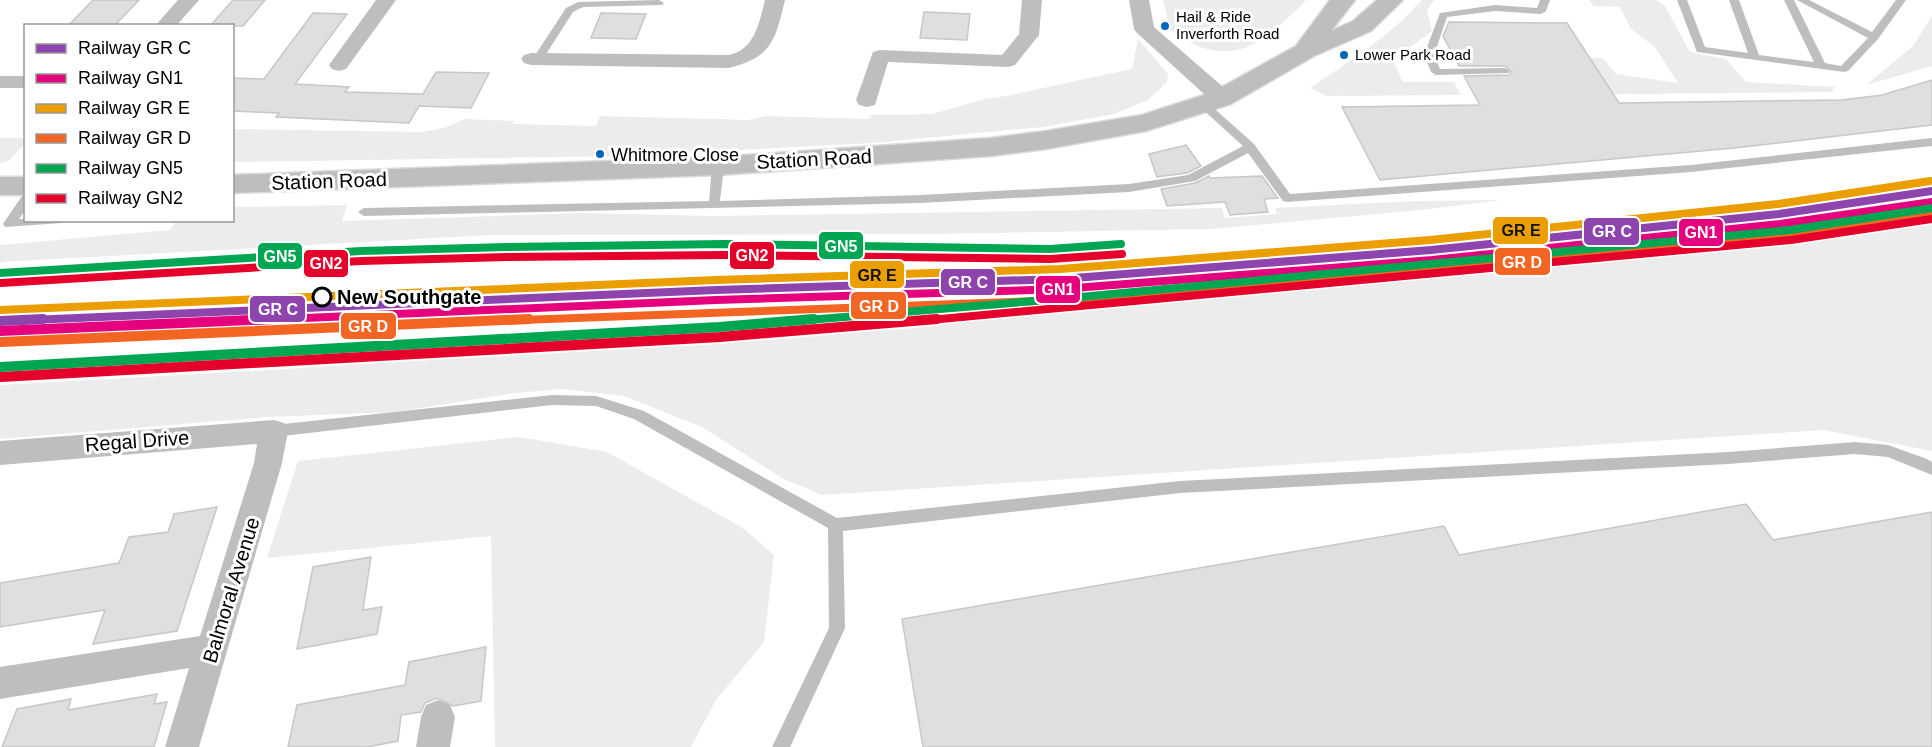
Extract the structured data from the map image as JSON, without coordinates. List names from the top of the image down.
{
  "streets": {
    "main road": ["Station Road"],
    "street": ["Regal Drive", "Balmoral Avenue"]
  },
  "crossings": [
    ["Regal Drive", "Balmoral Avenue"]
  ],
  "places": [
    "Hail & Ride Inverforth Road",
    "Lower Park Road",
    "Whitmore Close",
    "New Southgate"
  ],
  "lines": ["rail line GN1", "rail line GN5", "rail line GN2"],
  "legend": [
    "Railway GR C",
    "Railway GN1",
    "Railway GR E",
    "Railway GR D",
    "Railway GN5",
    "Railway GN2"
  ]
}
